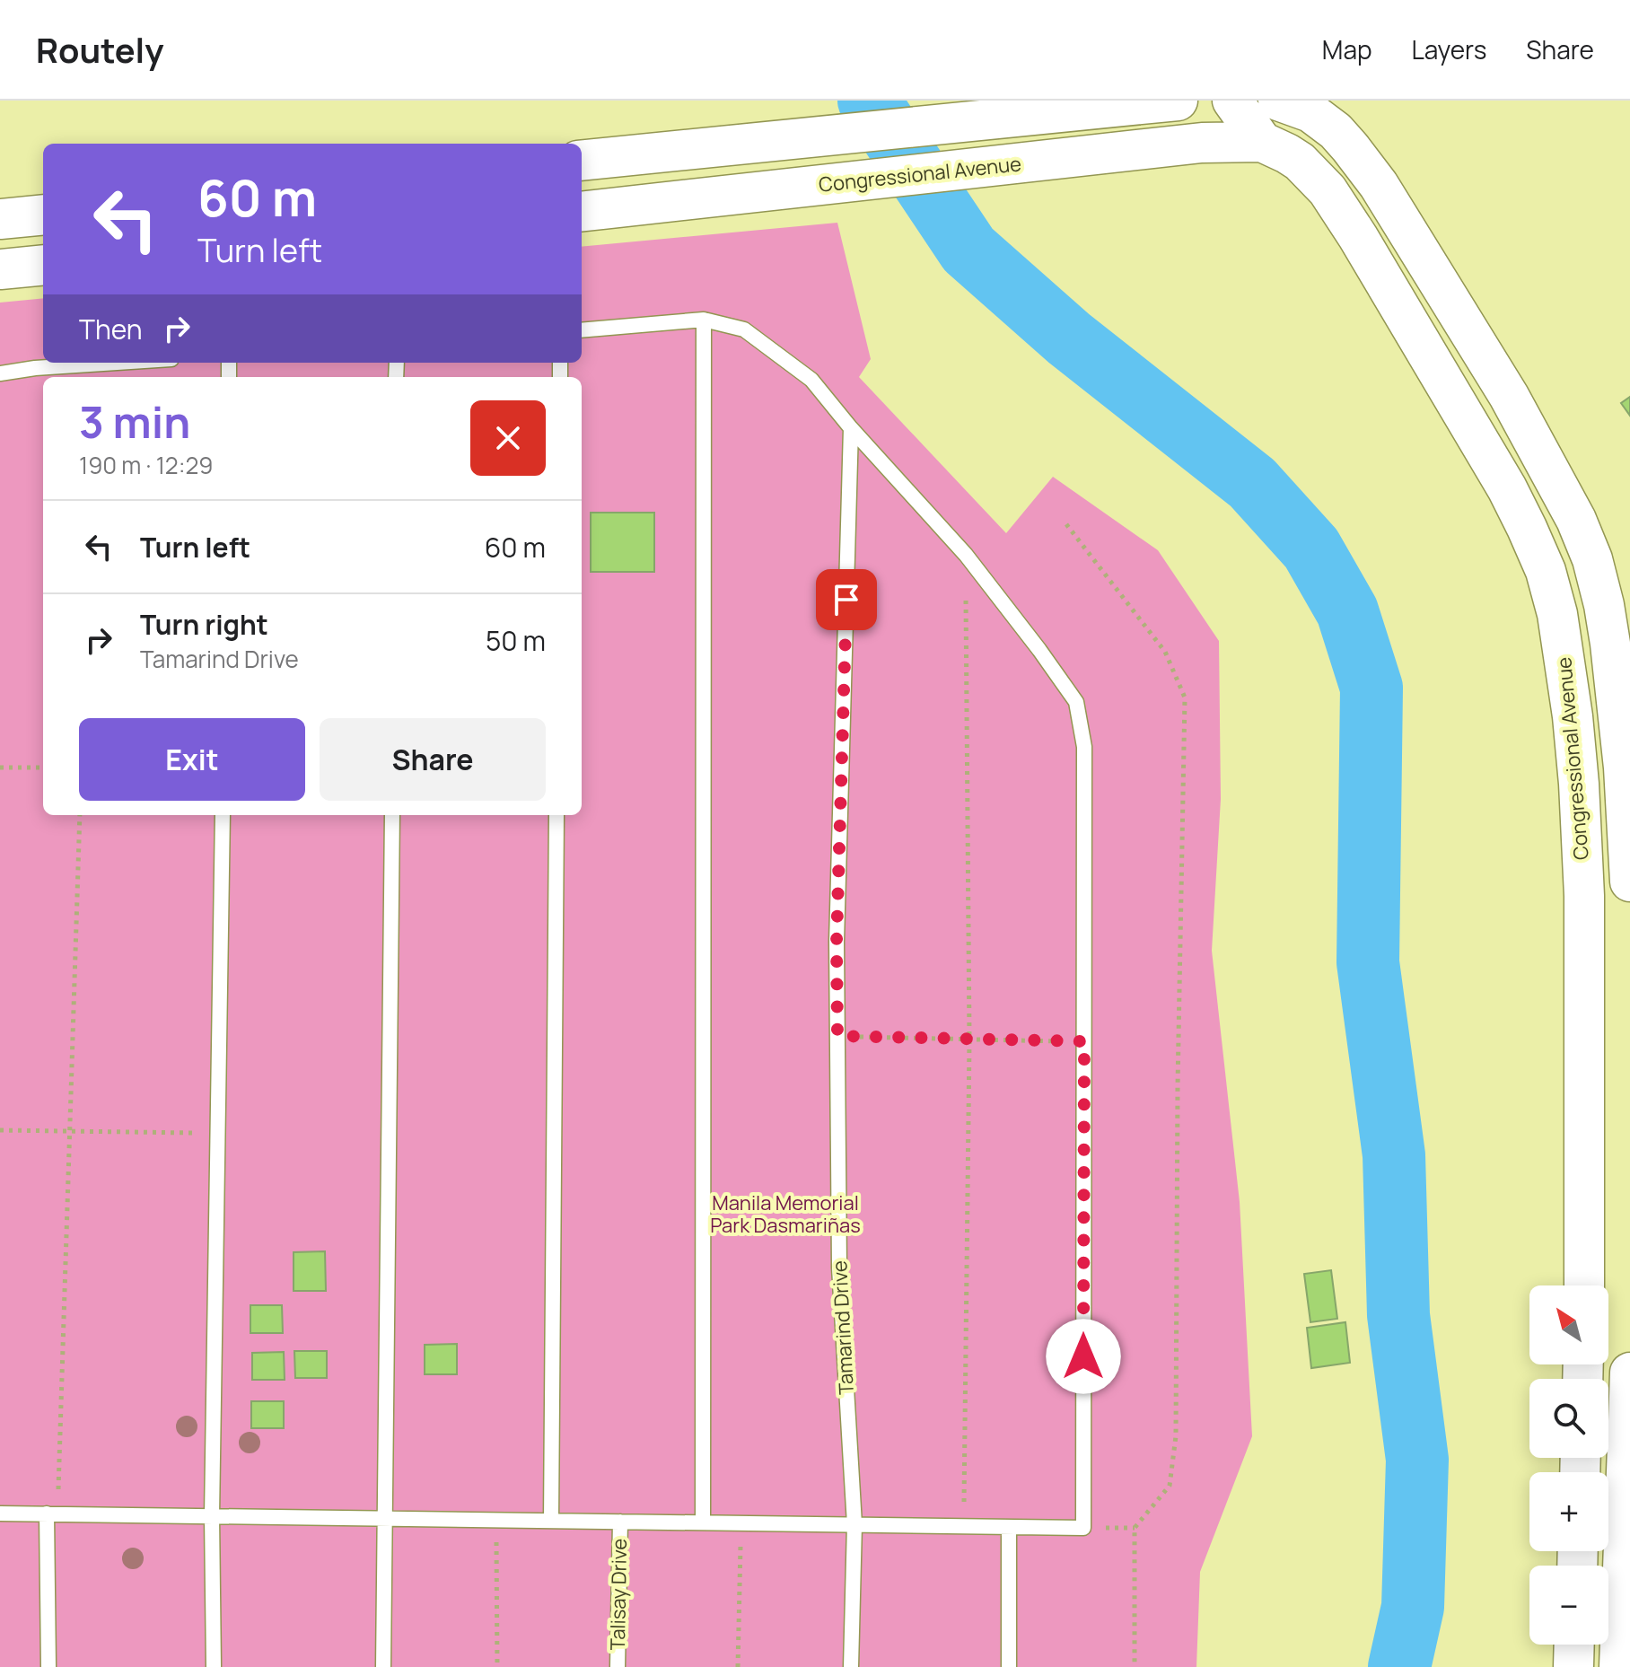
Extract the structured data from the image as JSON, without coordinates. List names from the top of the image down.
{
  "streets": {
    "main road": ["Congressional Avenue"],
    "lane": ["Tamarind Drive", "Talisay Drive"]
  },
  "parks": ["Manila Memorial Park Dasmariñas"],
  "north": "top left",
  "page": {
    "header": "Routely",
    "nav": ["Map", "Layers", "Share"],
    "turn": ["60 m", "Turn left"],
    "then": "Then",
    "heading": ["3 min", "190 m · 12:29"],
    "list": [
      {
        "name": "Turn left",
        "value": "60 m"
      },
      {
        "name": "Turn right",
        "note": "Tamarind Drive",
        "value": "50 m"
      }
    ],
    "buttons": ["Exit", "Share"],
    "map_buttons": ["+", "−"]
  }
}
